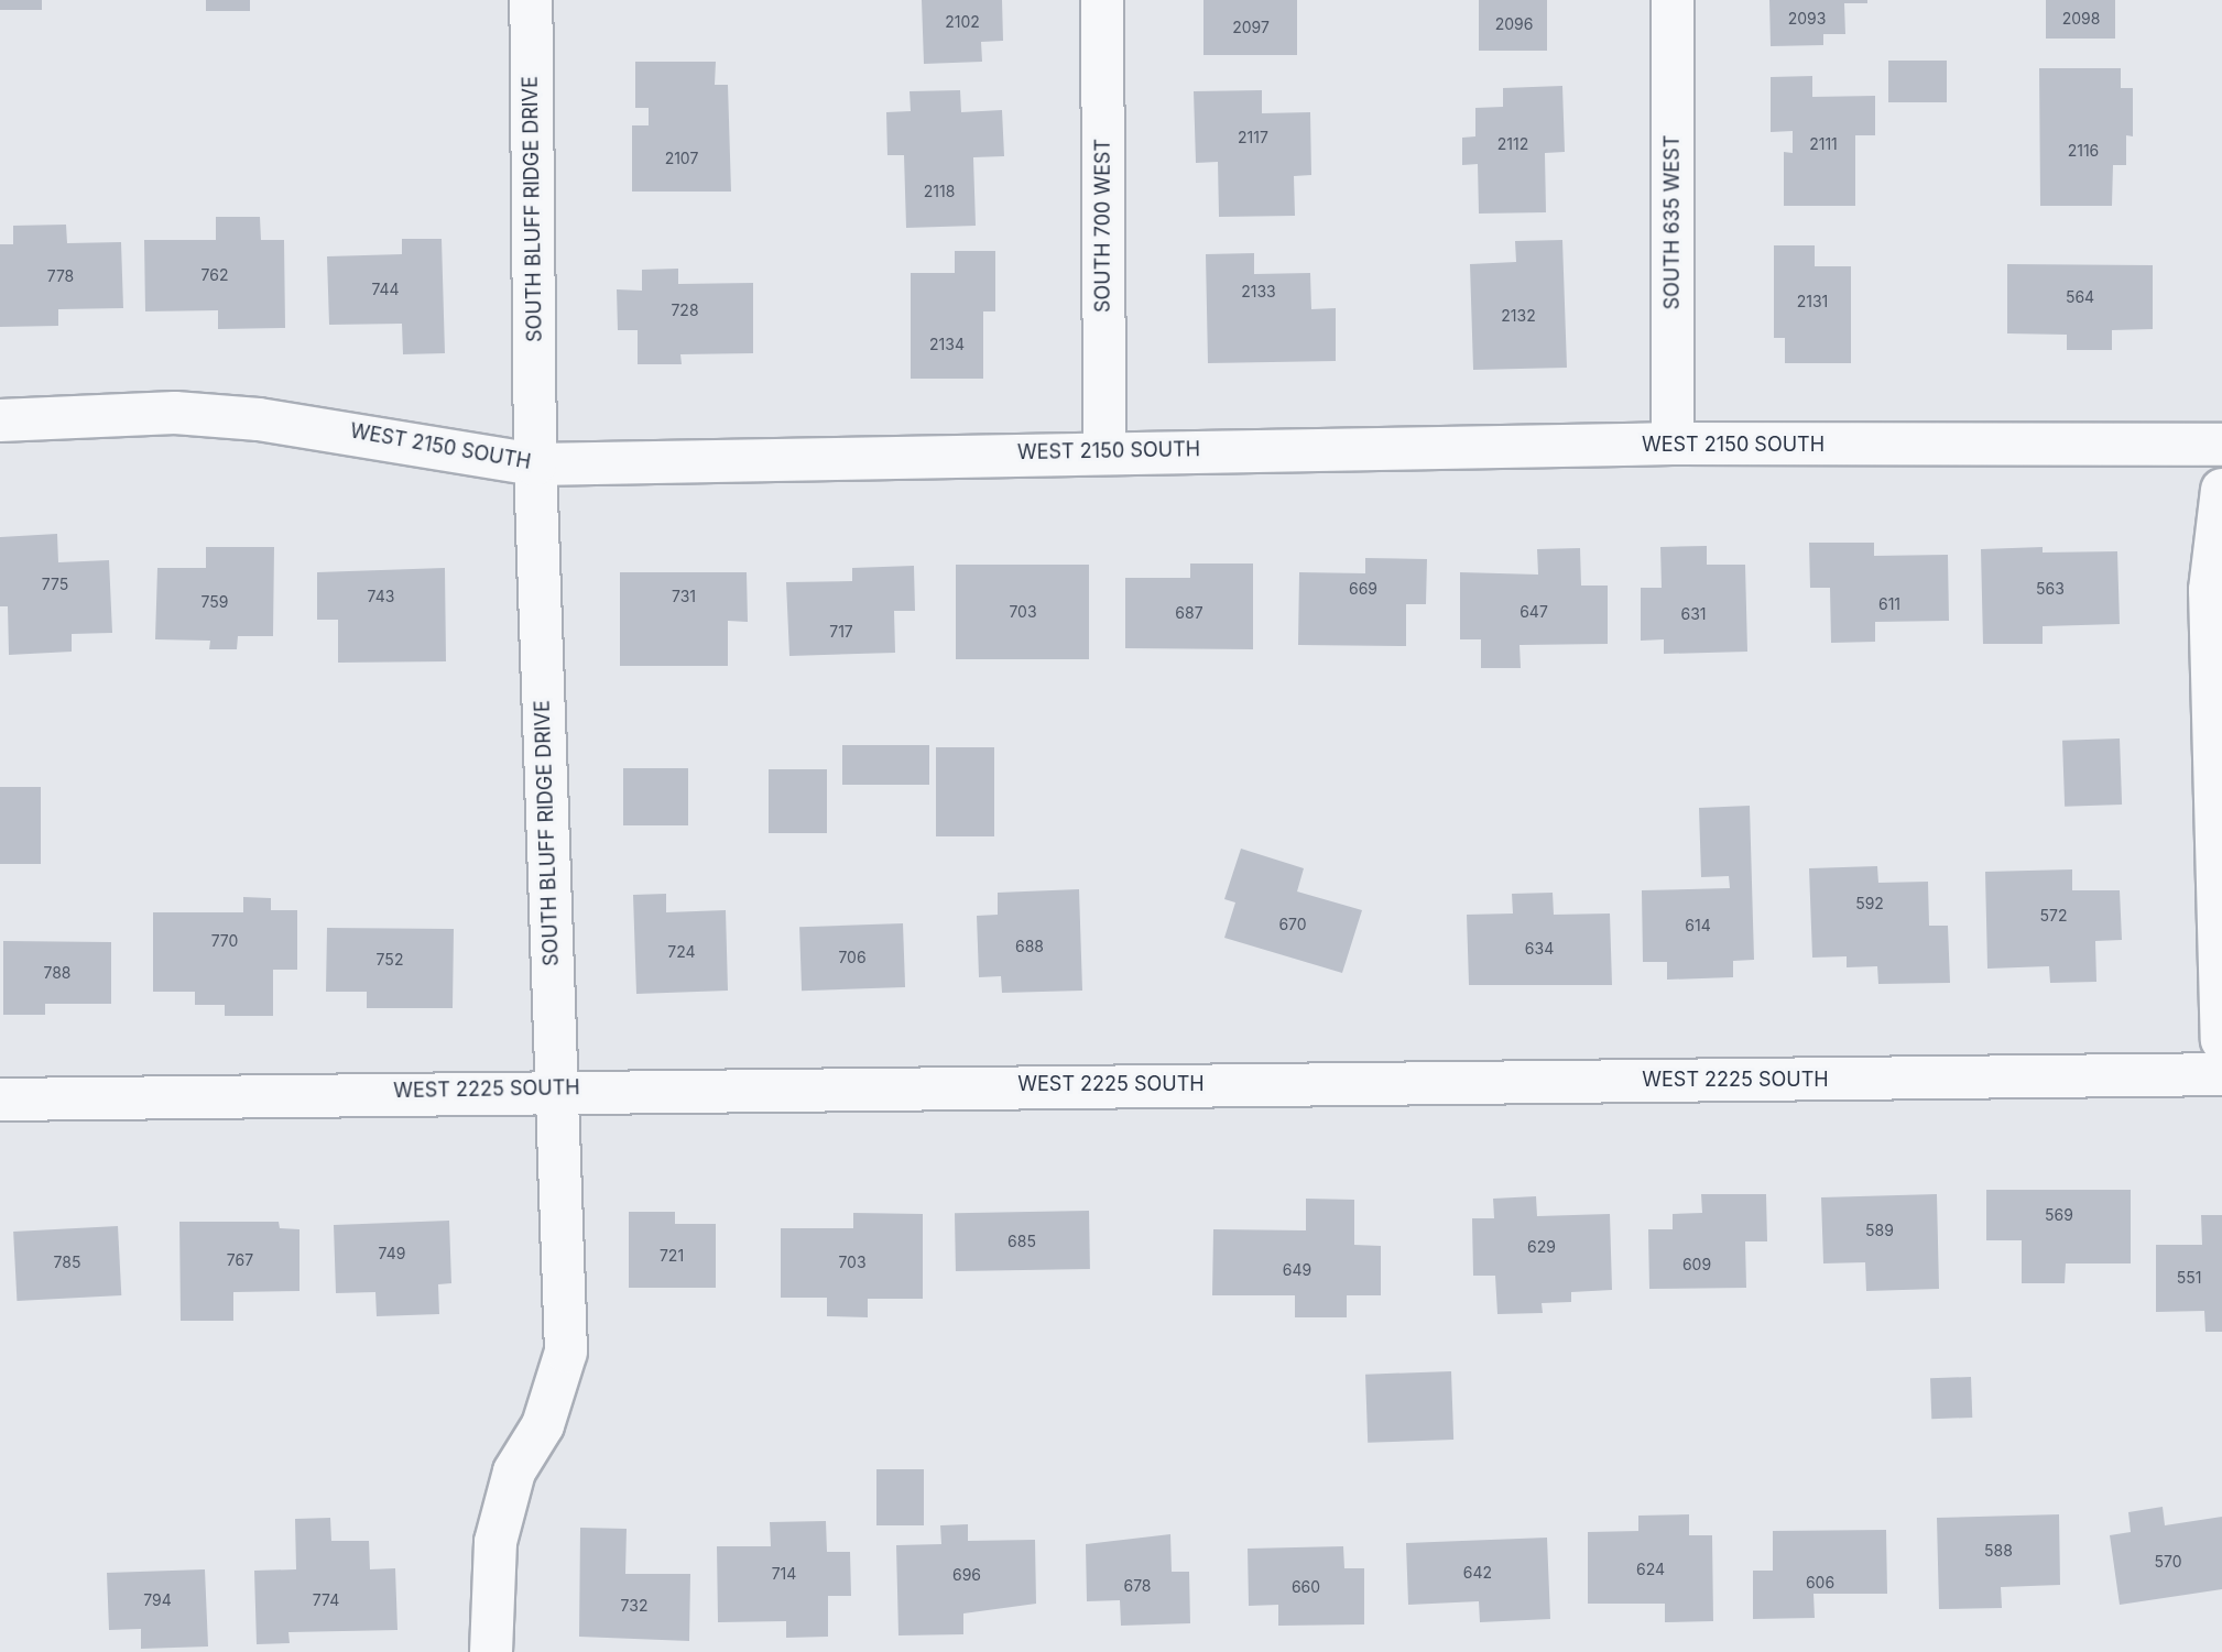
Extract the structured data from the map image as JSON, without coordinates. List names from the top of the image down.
{
  "streets": {
    "street": [
      "SOUTH BLUFF RIDGE DRIVE",
      "SOUTH 635 WEST",
      "SOUTH 700 WEST",
      "WEST 2150 SOUTH",
      "WEST 2225 SOUTH"
    ]
  },
  "crossings": [
    ["SOUTH BLUFF RIDGE DRIVE", "WEST 2150 SOUTH"],
    ["SOUTH BLUFF RIDGE DRIVE", "WEST 2225 SOUTH"],
    ["SOUTH 635 WEST", "WEST 2150 SOUTH"],
    ["SOUTH 700 WEST", "WEST 2150 SOUTH"]
  ],
  "house_numbers": [
    "2093",
    "2098",
    "2102",
    "2096",
    "2097",
    "2117",
    "2112",
    "2111",
    "2116",
    "2107",
    "2118",
    "762",
    "778",
    "744",
    "2133",
    "564",
    "2131",
    "728",
    "2132",
    "2134",
    "775",
    "669",
    "563",
    "743",
    "731",
    "759",
    "611",
    "703",
    "647",
    "687",
    "631",
    "717",
    "592",
    "572",
    "670",
    "614",
    "770",
    "688",
    "634",
    "724",
    "706",
    "752",
    "788",
    "569",
    "589",
    "685",
    "629",
    "749",
    "721",
    "767",
    "785",
    "703",
    "609",
    "649",
    "551",
    "588",
    "570",
    "624",
    "642",
    "714",
    "696",
    "606",
    "678",
    "660",
    "794",
    "774",
    "732"
  ]
}
